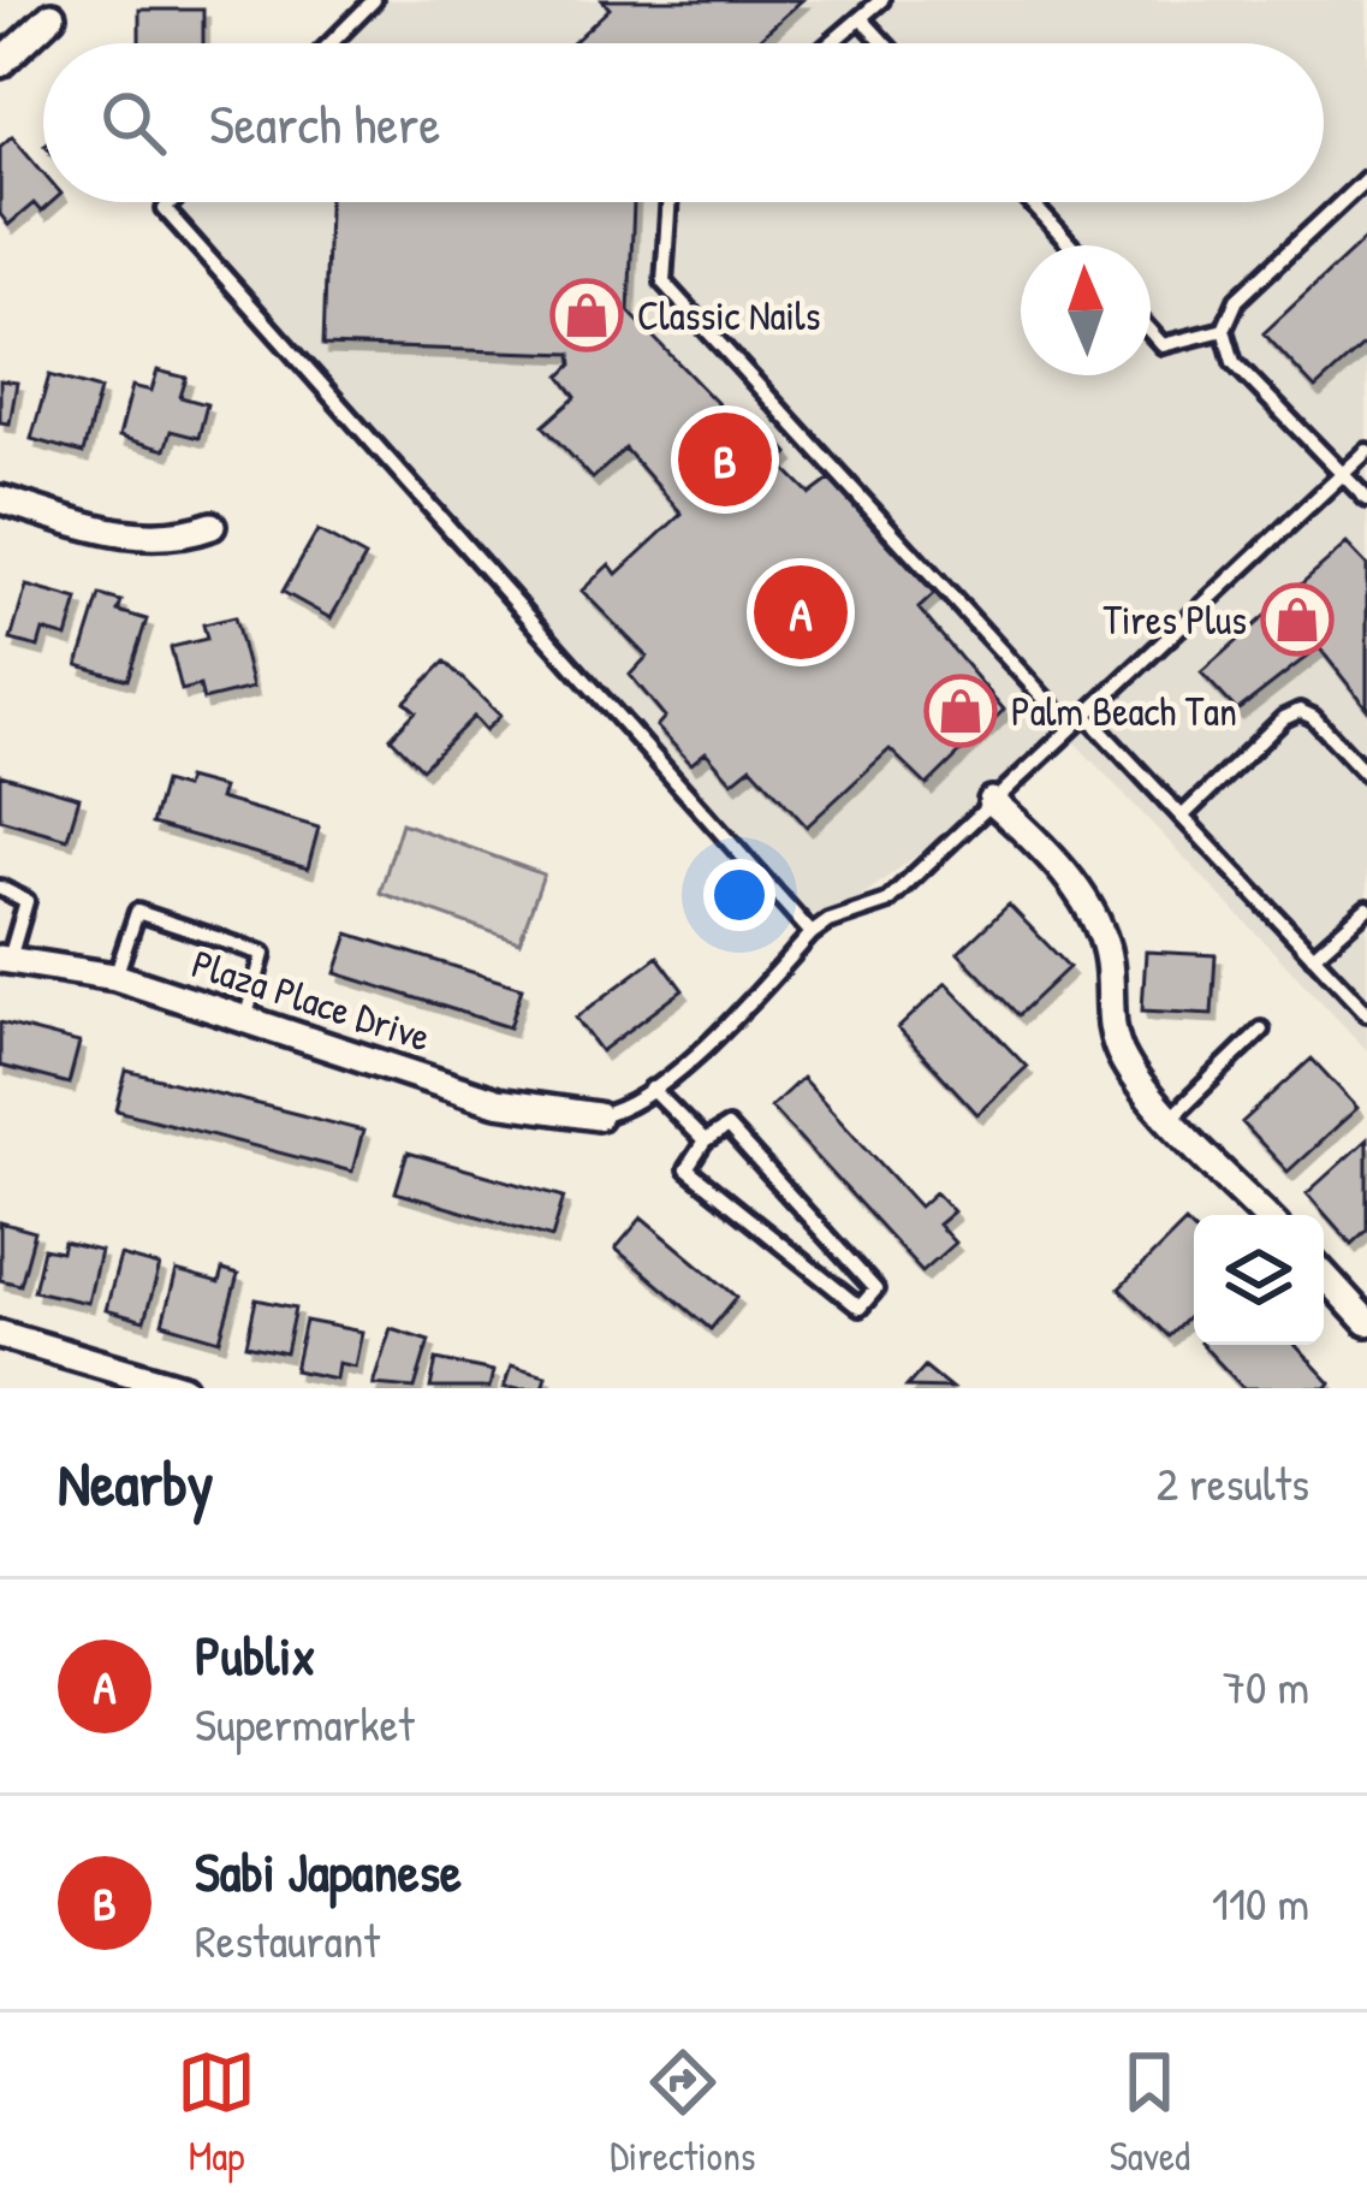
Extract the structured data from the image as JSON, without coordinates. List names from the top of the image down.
{
  "streets": {
    "street": ["Plaza Place Drive"]
  },
  "places": {
    "shop": ["Classic Nails", "Tires Plus", "Palm Beach Tan"]
  },
  "north": "top",
  "page": {
    "search": "Search here",
    "pins": ["B", "A"],
    "heading": ["Nearby", "2 results"],
    "list": [
      {
        "mark": "A",
        "name": "Publix",
        "note": "Supermarket",
        "value": "70 m"
      },
      {
        "mark": "B",
        "name": "Sabi Japanese",
        "note": "Restaurant",
        "value": "110 m"
      }
    ],
    "nav": ["Map", "Directions", "Saved"]
  }
}
